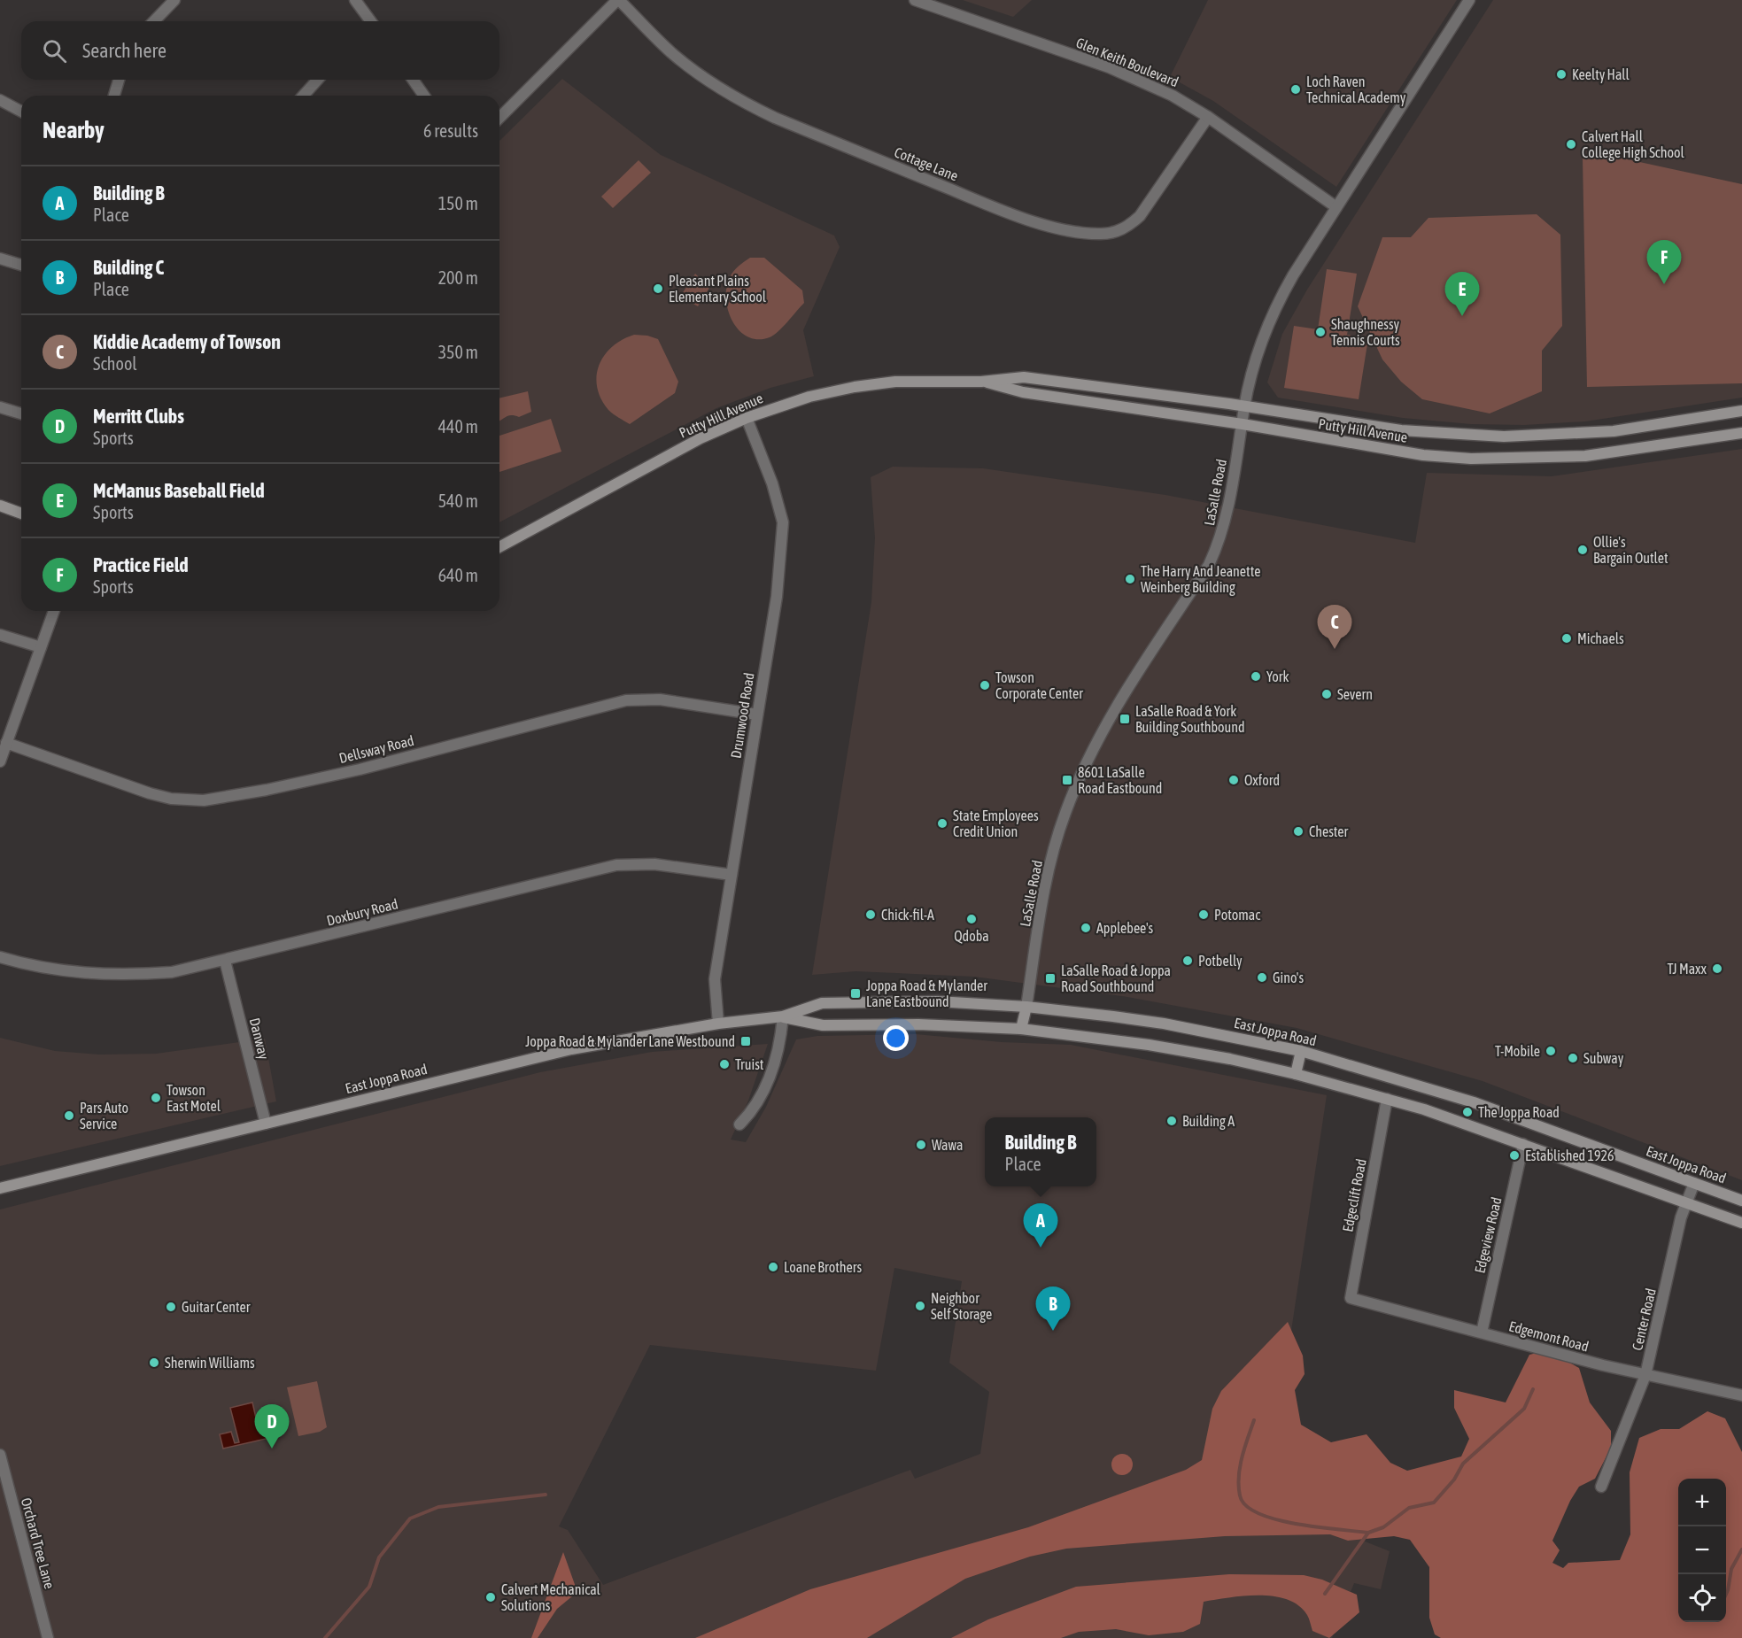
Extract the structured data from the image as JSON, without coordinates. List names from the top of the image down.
{
  "streets": {
    "main road": ["Putty Hill Avenue", "East Joppa Road"],
    "street": [
      "Glen Keith Boulevard",
      "Cottage Lane",
      "LaSalle Road",
      "Drumwood Road",
      "Dellsway Road",
      "Doxbury Road",
      "Danway",
      "Edgeclift Road",
      "Edgeview Road",
      "Center Road",
      "Edgemont Road",
      "Orchard Tree Lane"
    ]
  },
  "crossings": [
    ["Glen Keith Boulevard", "Cottage Lane"],
    ["Glen Keith Boulevard", "LaSalle Road"],
    ["Putty Hill Avenue", "LaSalle Road"],
    ["Putty Hill Avenue", "Drumwood Road"],
    ["LaSalle Road", "East Joppa Road"],
    ["Drumwood Road", "Dellsway Road"],
    ["Drumwood Road", "Doxbury Road"],
    ["Drumwood Road", "East Joppa Road"],
    ["Doxbury Road", "Danway"],
    ["East Joppa Road", "Danway"],
    ["East Joppa Road", "Edgeclift Road"],
    ["East Joppa Road", "Edgeview Road"],
    ["East Joppa Road", "Center Road"],
    ["Edgeclift Road", "Edgemont Road"],
    ["Edgeview Road", "Edgemont Road"],
    ["Center Road", "Edgemont Road"]
  ],
  "places": {
    "other": [
      "Keelty Hall",
      "Loch Raven Technical Academy",
      "Calvert Hall College High School",
      "Pleasant Plains Elementary School",
      "Shaughnessy Tennis Courts",
      "Ollie's Bargain Outlet",
      "The Harry And Jeanette Weinberg Building",
      "Michaels",
      "York",
      "Towson Corporate Center",
      "Severn",
      "Oxford",
      "State Employees Credit Union",
      "Chester",
      "Chick-fil-A",
      "Potomac",
      "Qdoba",
      "Applebee's",
      "Potbelly",
      "TJ Maxx",
      "Gino's",
      "T-Mobile",
      "Subway",
      "Truist",
      "Towson East Motel",
      "The Joppa Road",
      "Pars Auto Service",
      "Building A",
      "Wawa",
      "Established 1926",
      "Loane Brothers",
      "Neighbor Self Storage",
      "Guitar Center",
      "Sherwin Williams",
      "Calvert Mechanical Solutions"
    ],
    "transit": [
      "LaSalle Road & York Building Southbound",
      "8601 LaSalle Road Eastbound",
      "LaSalle Road & Joppa Road Southbound",
      "Joppa Road & Mylander Lane Eastbound",
      "Joppa Road & Mylander Lane Westbound"
    ]
  },
  "page": {
    "search": "Search here",
    "heading": ["Nearby", "6 results"],
    "list": [
      {
        "mark": "A",
        "name": "Building B",
        "note": "Place",
        "value": "150 m"
      },
      {
        "mark": "B",
        "name": "Building C",
        "note": "Place",
        "value": "200 m"
      },
      {
        "mark": "C",
        "name": "Kiddie Academy of Towson",
        "note": "School",
        "value": "350 m"
      },
      {
        "mark": "D",
        "name": "Merritt Clubs",
        "note": "Sports",
        "value": "440 m"
      },
      {
        "mark": "E",
        "name": "McManus Baseball Field",
        "note": "Sports",
        "value": "540 m"
      },
      {
        "mark": "F",
        "name": "Practice Field",
        "note": "Sports",
        "value": "640 m"
      }
    ],
    "pins": [
      "F",
      "E",
      "C",
      "A",
      "B",
      "D"
    ],
    "popup": ["Building B", "Place"],
    "map_buttons": ["+", "−"]
  }
}
